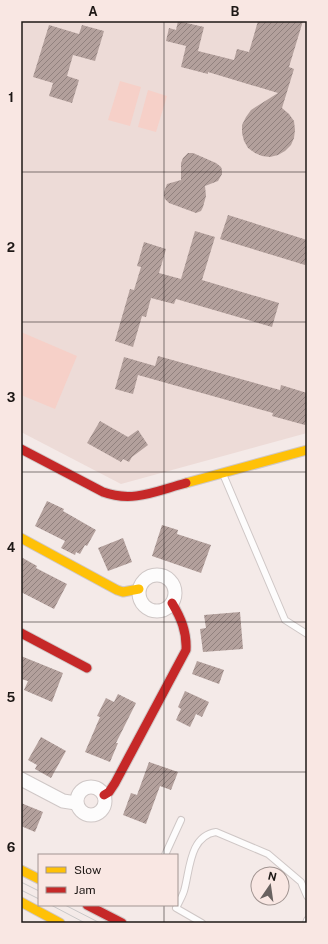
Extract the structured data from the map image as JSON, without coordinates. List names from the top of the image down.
{
  "legend": ["Slow", "Jam"],
  "north": "top",
  "grid": {
    "columns": ["A", "B"],
    "rows": [
      "1",
      "2",
      "3",
      "4",
      "5",
      "6"
    ]
  }
}
